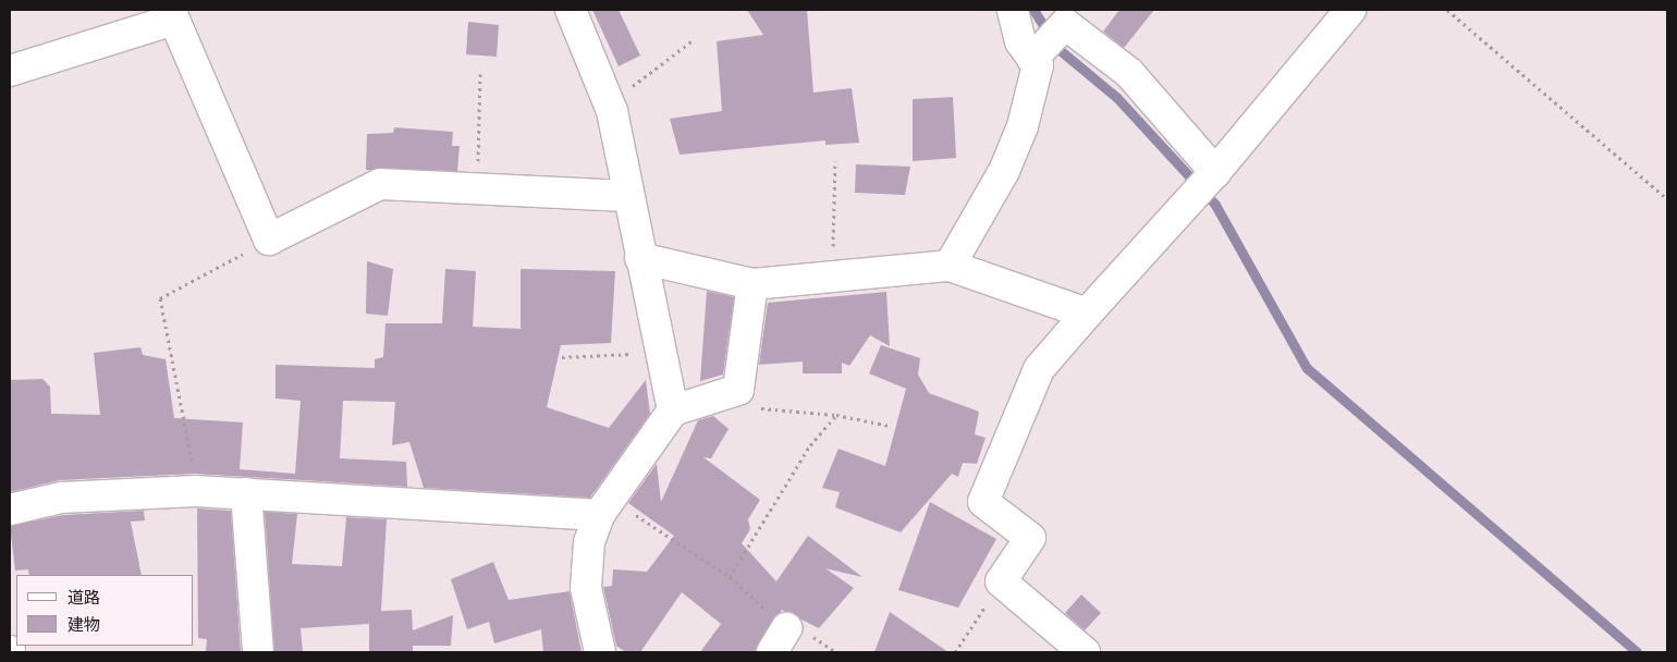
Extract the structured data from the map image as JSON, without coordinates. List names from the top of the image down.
{
  "legend": ["道路", "建物"]
}
